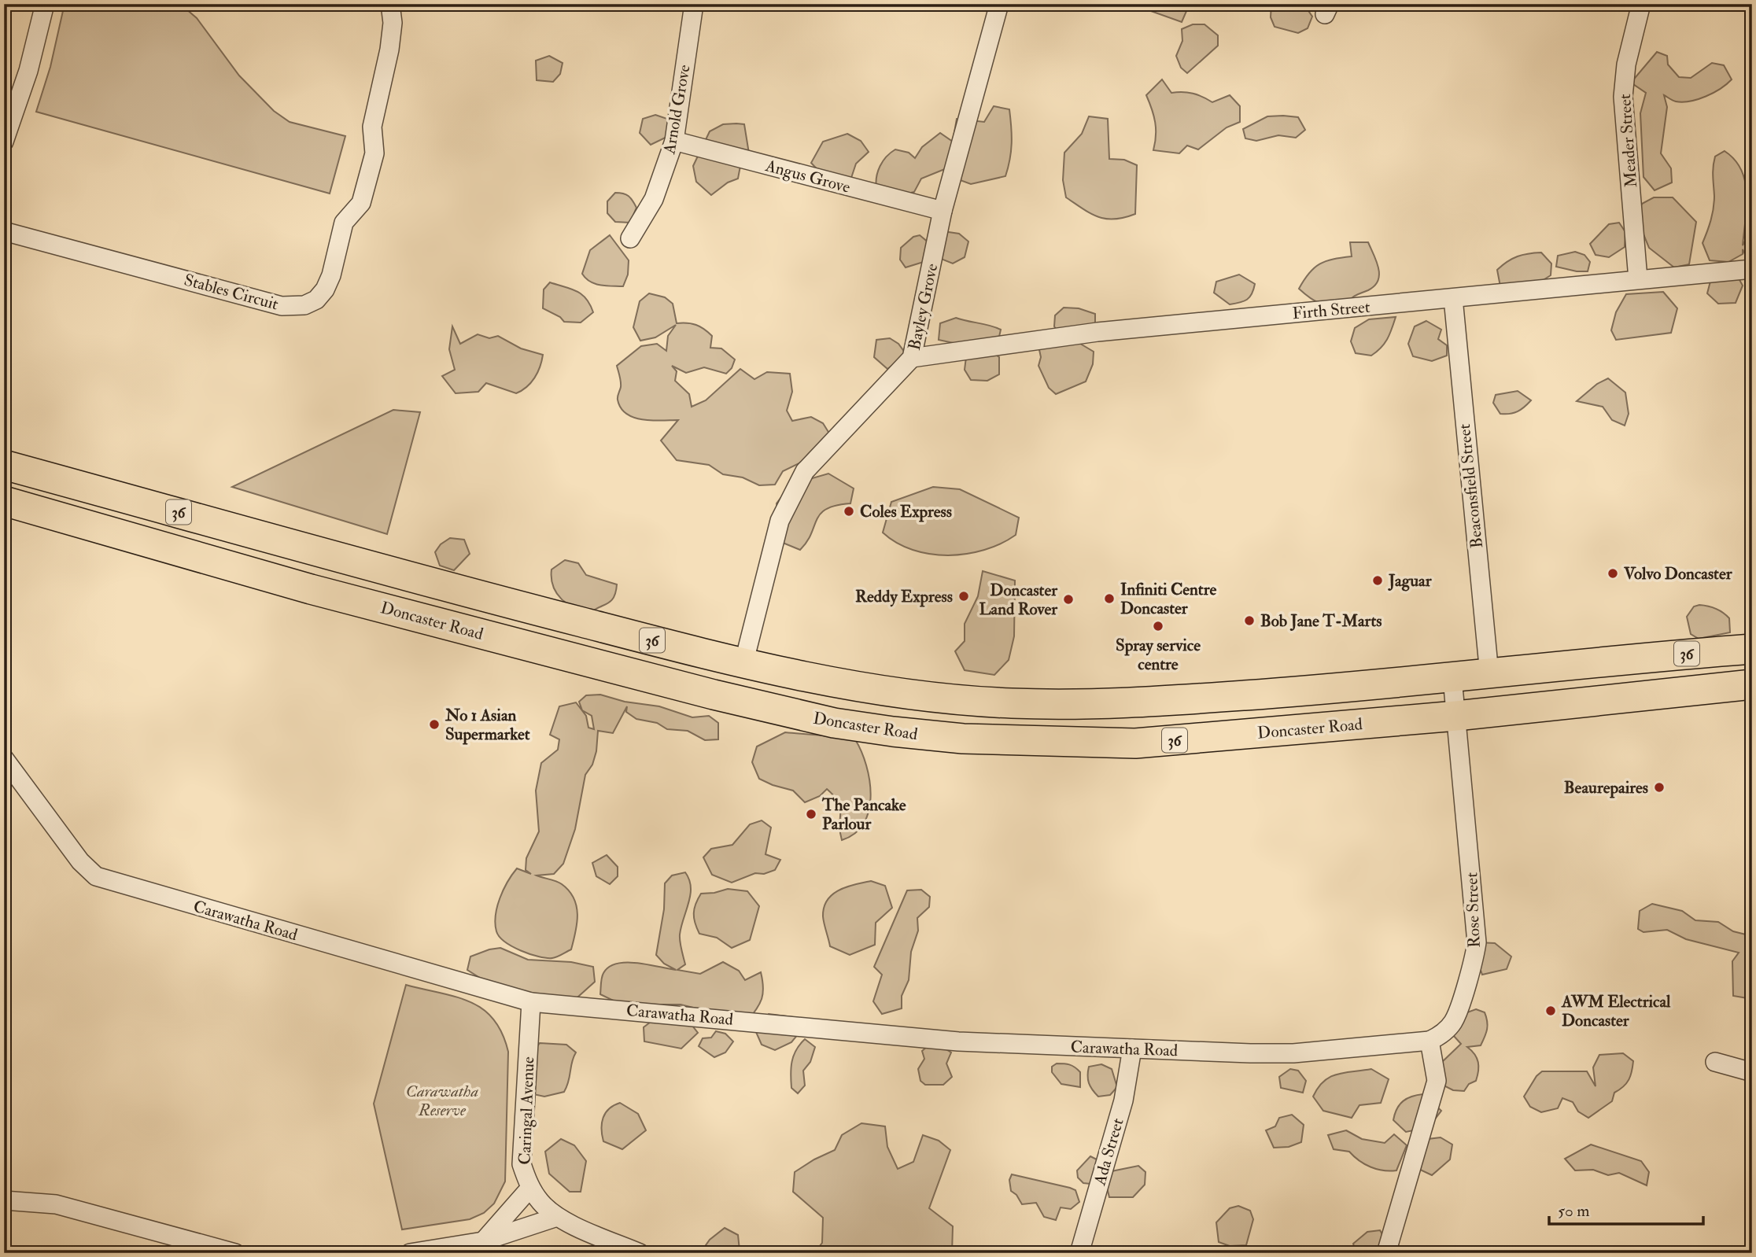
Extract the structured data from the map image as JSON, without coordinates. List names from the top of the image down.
{
  "streets": {
    "main road": ["36", "Doncaster Road"],
    "street": [
      "Arnold Grove",
      "Meader Street",
      "Angus Grove",
      "Stables Circuit",
      "Bayley Grove",
      "Firth Street",
      "Beaconsfield Street",
      "Rose Street",
      "Carawatha Road",
      "Caringal Avenue",
      "Ada Street"
    ]
  },
  "crossings": [
    ["Arnold Grove", "Angus Grove"],
    ["Meader Street", "Firth Street"],
    ["Angus Grove", "Bayley Grove"],
    ["Bayley Grove", "Firth Street"],
    ["Bayley Grove", "36"],
    ["Firth Street", "Beaconsfield Street"],
    ["Beaconsfield Street", "36"],
    ["36", "Rose Street"],
    ["Doncaster Road", "Rose Street"],
    ["Rose Street", "Carawatha Road"],
    ["Carawatha Road", "Caringal Avenue"],
    ["Carawatha Road", "Ada Street"]
  ],
  "parks": ["Carawatha Reserve"],
  "places": [
    "Coles Express",
    "Volvo Doncaster",
    "Jaguar",
    "Reddy Express",
    "Infiniti Centre Doncaster",
    "Doncaster Land Rover",
    "Bob Jane T-Marts",
    "Spray service centre",
    "No 1 Asian Supermarket",
    "Beaurepaires",
    "The Pancake Parlour",
    "AWM Electrical Doncaster"
  ],
  "scale_bar": "50 m"
}
